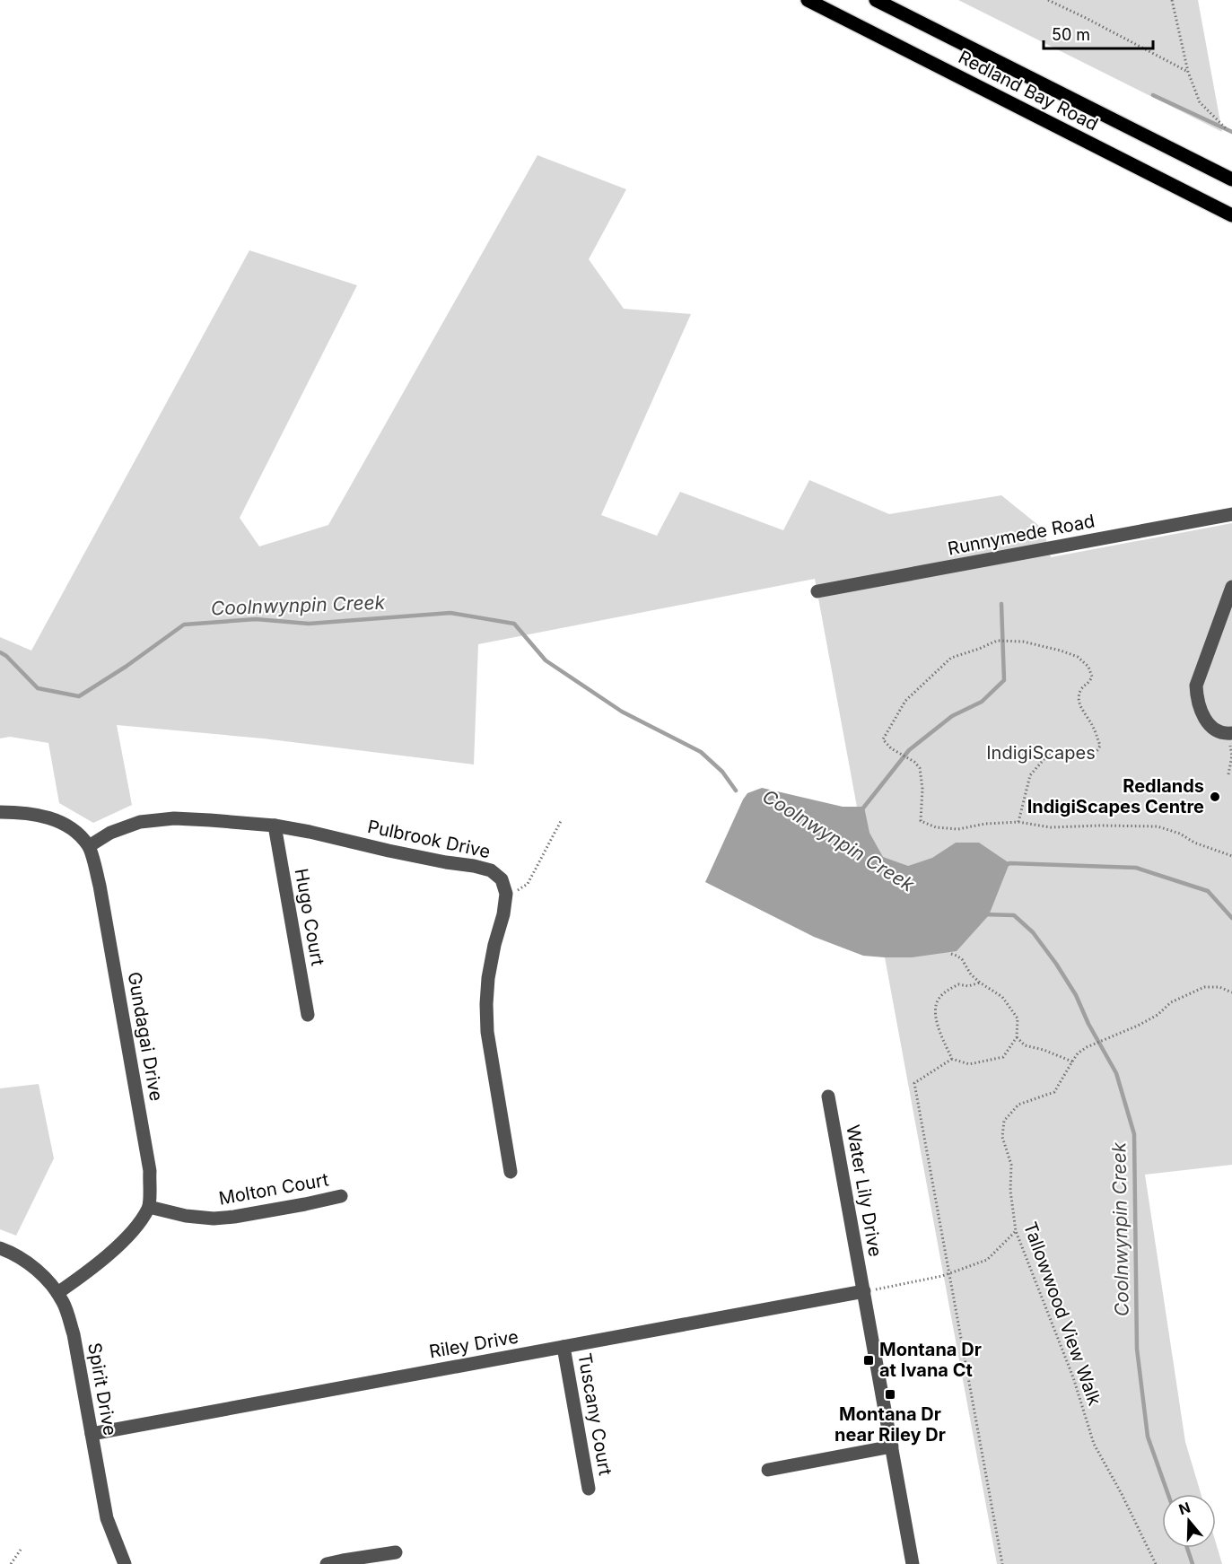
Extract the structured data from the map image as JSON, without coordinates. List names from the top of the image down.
{
  "streets": {
    "main road": ["Redland Bay Road"],
    "street": [
      "Runnymede Road",
      "Pulbrook Drive",
      "Hugo Court",
      "Gundagai Drive",
      "Molton Court",
      "Water Lily Drive",
      "Riley Drive",
      "Spirit Drive",
      "Tuscany Court"
    ],
    "path": ["Tallowwood View Walk"]
  },
  "crossings": [
    ["Pulbrook Drive", "Hugo Court"],
    ["Pulbrook Drive", "Gundagai Drive"],
    ["Gundagai Drive", "Molton Court"],
    ["Water Lily Drive", "Riley Drive"],
    ["Riley Drive", "Spirit Drive"],
    ["Riley Drive", "Tuscany Court"]
  ],
  "water": ["Coolnwynpin Creek"],
  "parks": ["IndigiScapes"],
  "places": {
    "other": ["Redlands IndigiScapes Centre"],
    "transit": ["Montana Dr at Ivana Ct", "Montana Dr near Riley Dr"]
  },
  "scale_bar": "50 m",
  "north": "top"
}
